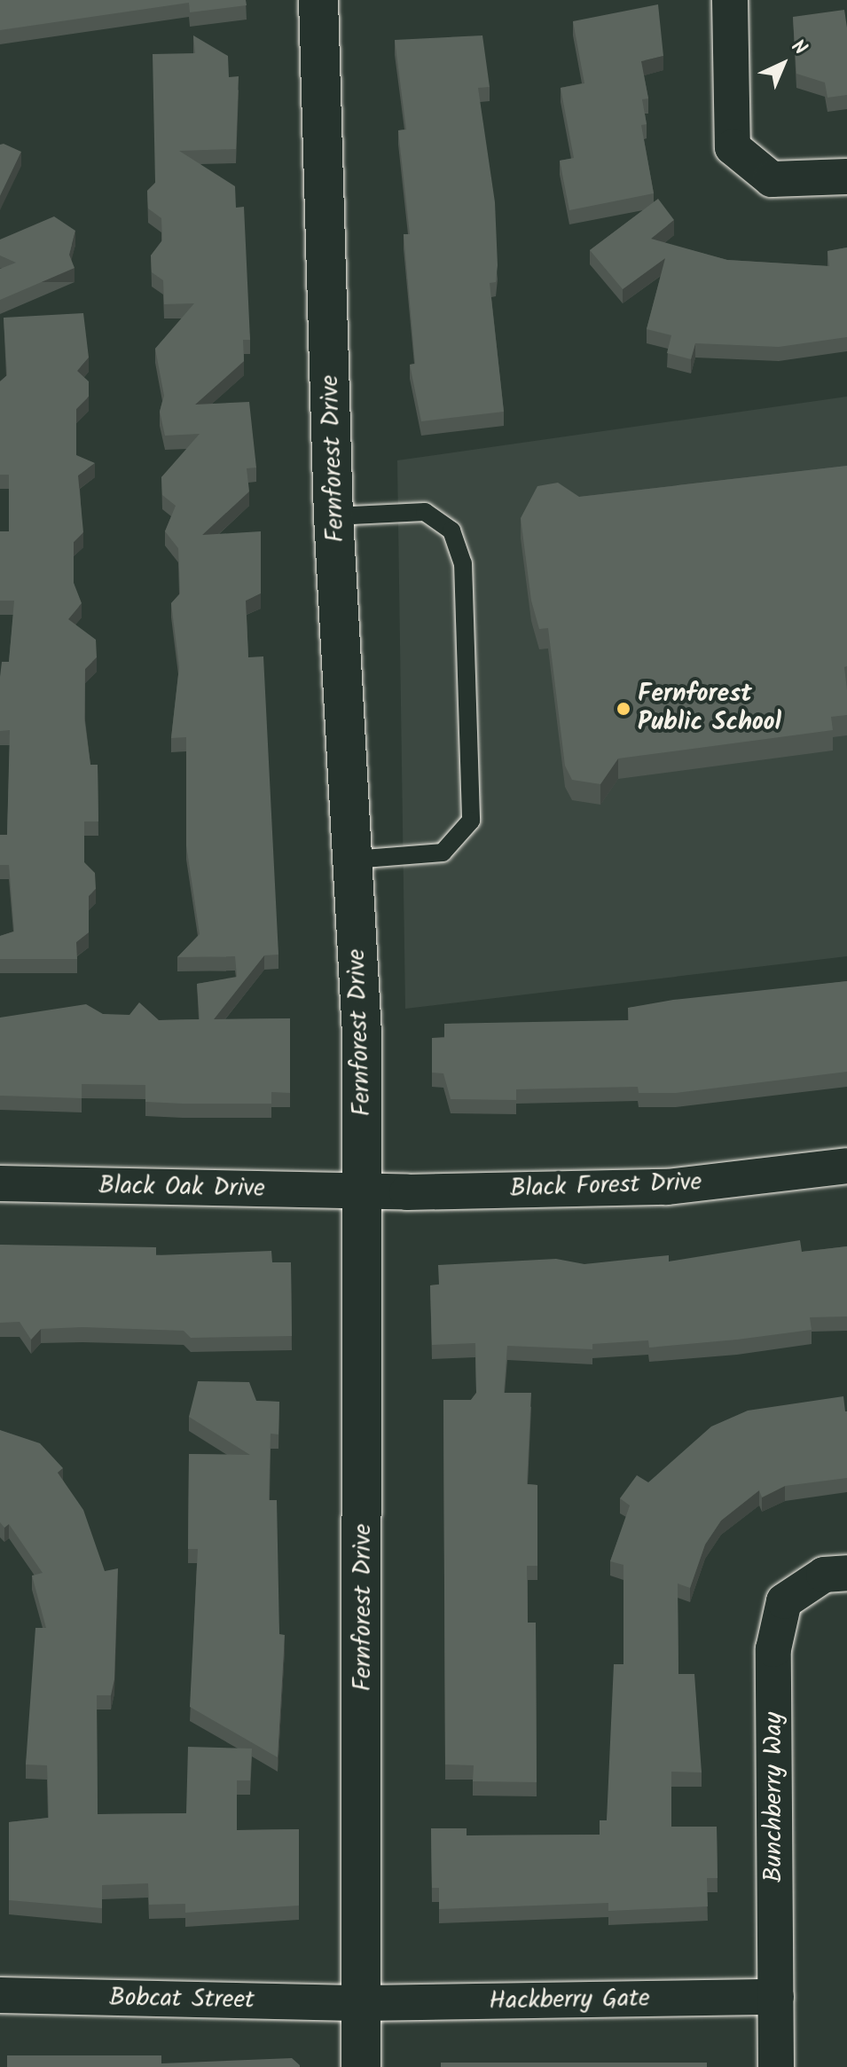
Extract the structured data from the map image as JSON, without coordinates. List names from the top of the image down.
{
  "streets": {
    "street": [
      "Fernforest Drive",
      "Black Forest Drive",
      "Black Oak Drive",
      "Bunchberry Way",
      "Bobcat Street",
      "Hackberry Gate"
    ]
  },
  "crossings": [
    ["Fernforest Drive", "Black Forest Drive"],
    ["Fernforest Drive", "Black Oak Drive"],
    ["Fernforest Drive", "Bobcat Street"],
    ["Fernforest Drive", "Hackberry Gate"],
    ["Black Forest Drive", "Black Oak Drive"],
    ["Bunchberry Way", "Hackberry Gate"],
    ["Bobcat Street", "Hackberry Gate"]
  ],
  "places": ["Fernforest Public School"],
  "north": "top right"
}
